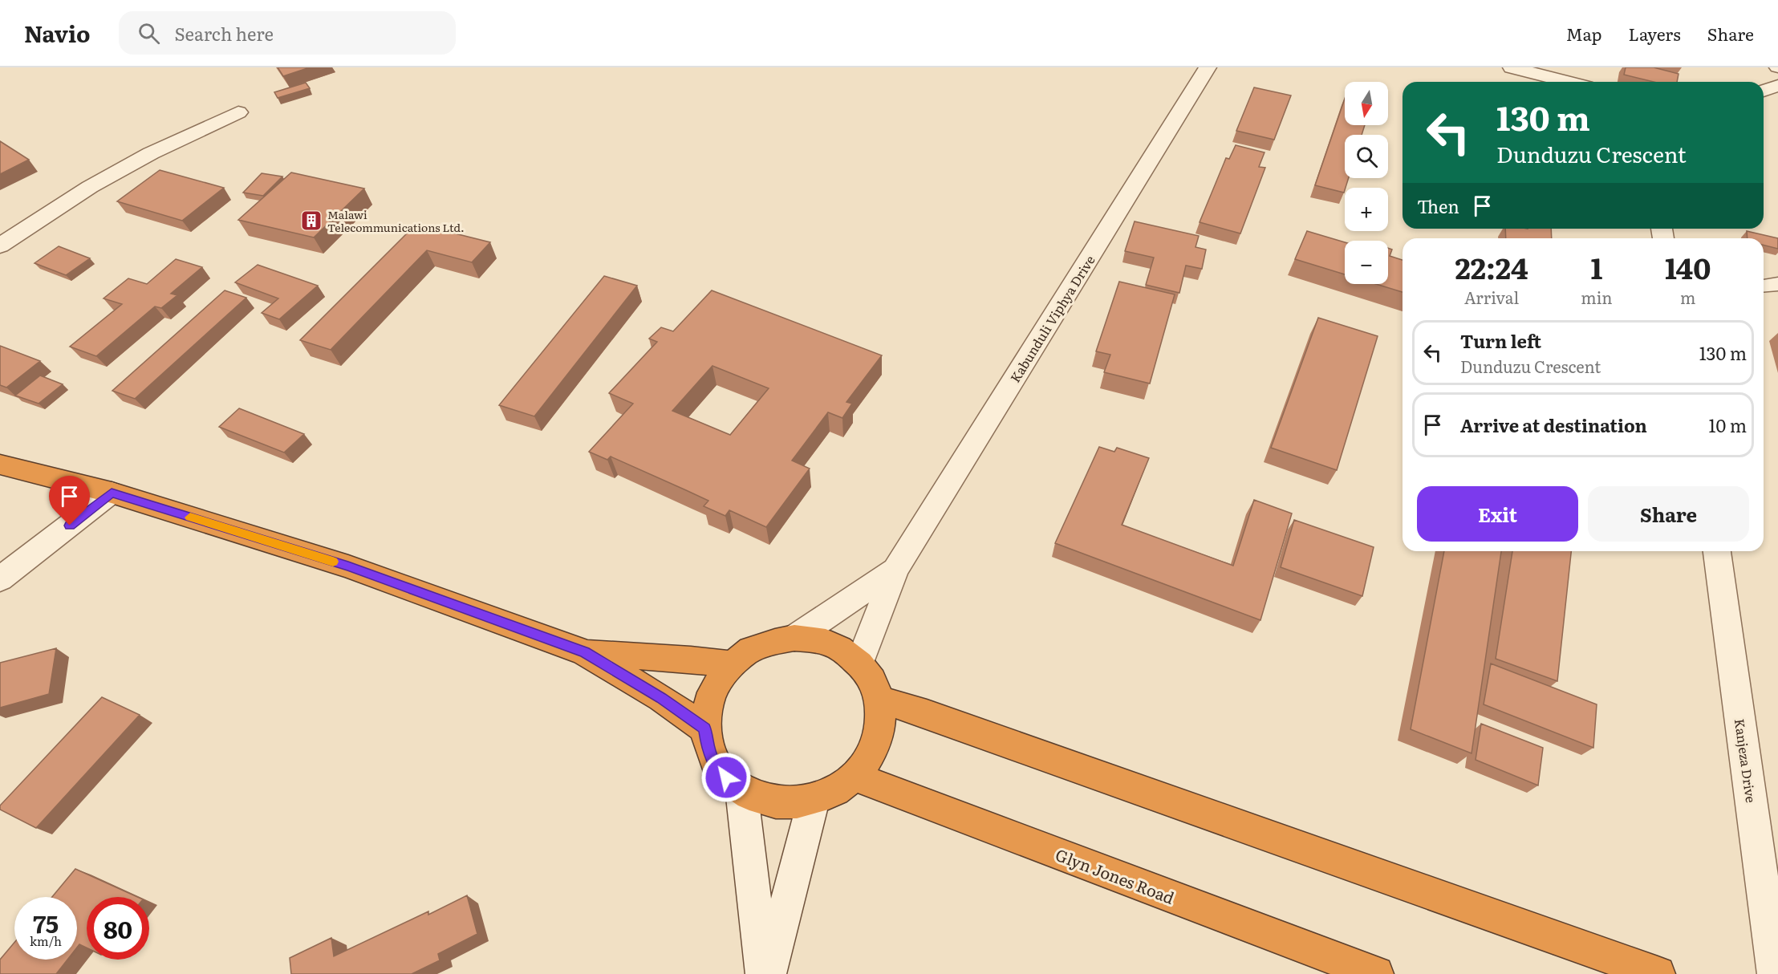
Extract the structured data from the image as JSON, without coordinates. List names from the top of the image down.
{
  "streets": {
    "highway": ["Glyn Jones Road"],
    "street": ["Kabunduli Viphya Drive", "Kanjeza Drive"]
  },
  "places": {
    "building": ["Malawi Telecommunications Ltd."]
  },
  "north": "bottom",
  "page": {
    "header": "Navio",
    "search": "Search here",
    "nav": ["Map", "Layers", "Share"],
    "map_buttons": ["+", "−"],
    "turn": ["130 m", "Dunduzu Crescent"],
    "then": "Then",
    "eta": [
      "22:24",
      "Arrival",
      "1",
      "min",
      "140",
      "m"
    ],
    "list": [
      {
        "name": "Turn left",
        "note": "Dunduzu Crescent",
        "value": "130 m"
      },
      {
        "name": "Arrive at destination",
        "value": "10 m"
      }
    ],
    "buttons": ["Exit", "Share"],
    "speed": "75 km/h",
    "limit": "80"
  }
}
